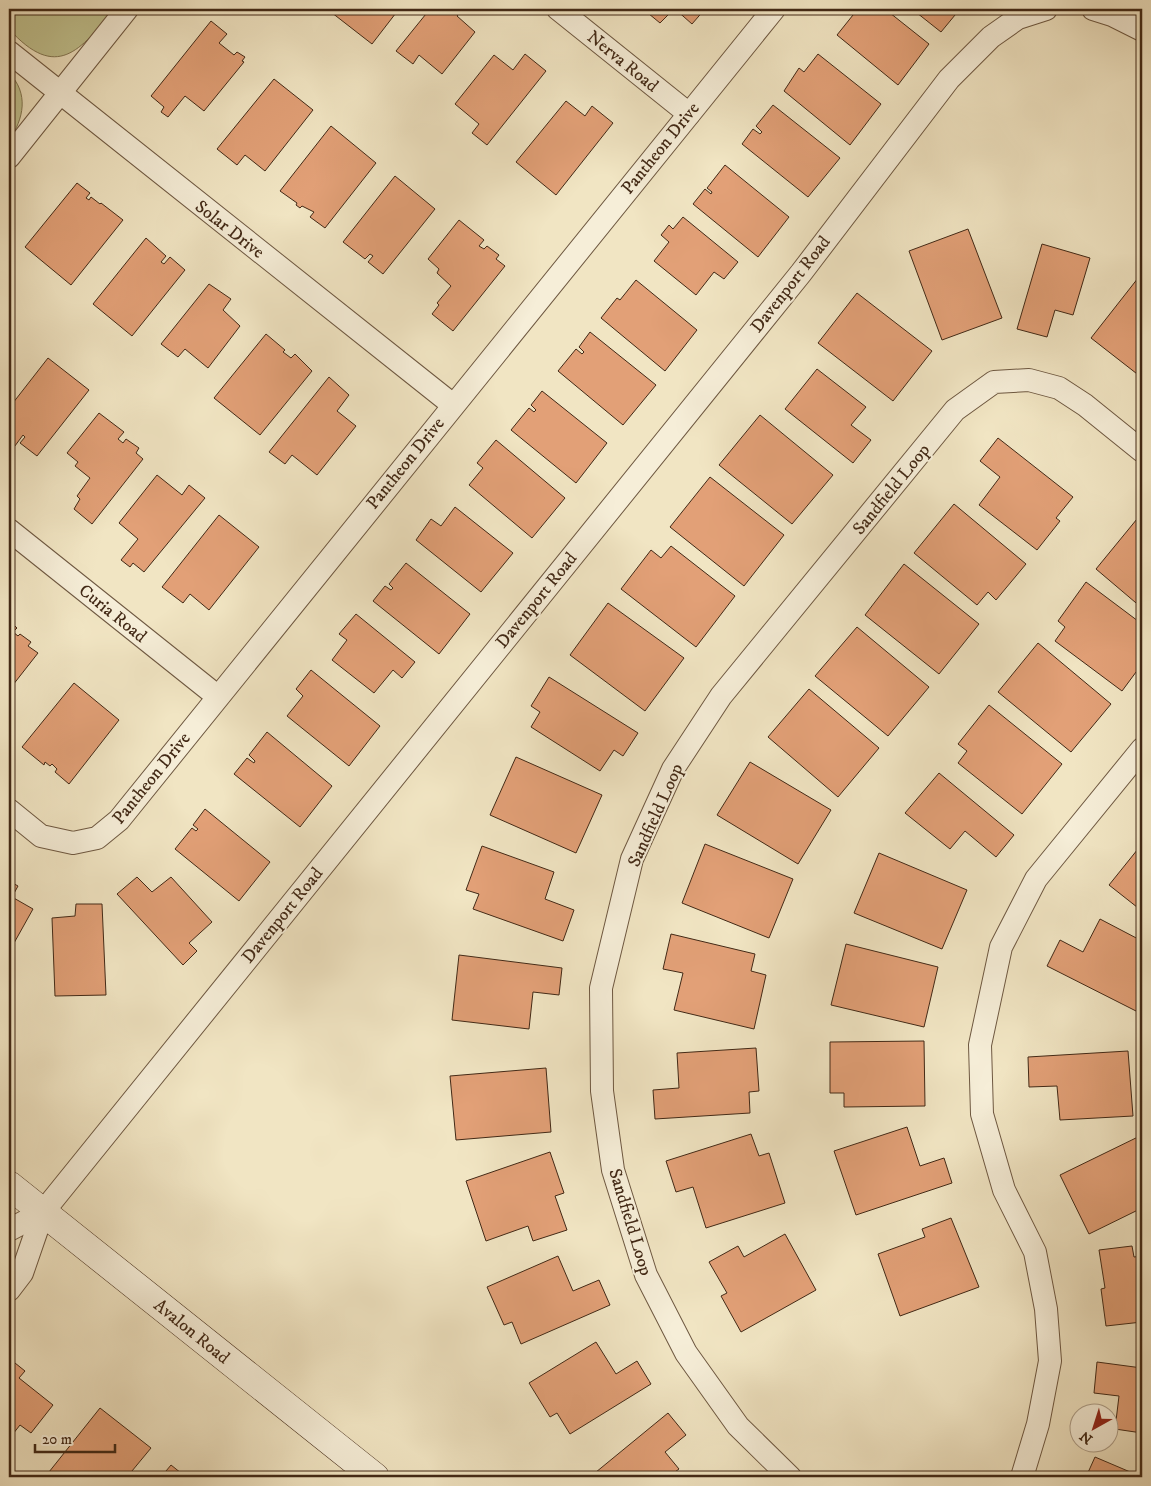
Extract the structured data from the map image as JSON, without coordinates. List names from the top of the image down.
{
  "streets": {
    "main road": ["Avalon Road"],
    "street": [
      "Nerva Road",
      "Pantheon Drive",
      "Solar Drive",
      "Davenport Road",
      "Sandfield Loop",
      "Curia Road"
    ]
  },
  "crossings": [
    ["Nerva Road", "Pantheon Drive"],
    ["Pantheon Drive", "Solar Drive"],
    ["Pantheon Drive", "Curia Road"],
    ["Davenport Road", "Avalon Road"]
  ],
  "scale_bar": "20 m",
  "north": "bottom left"
}
